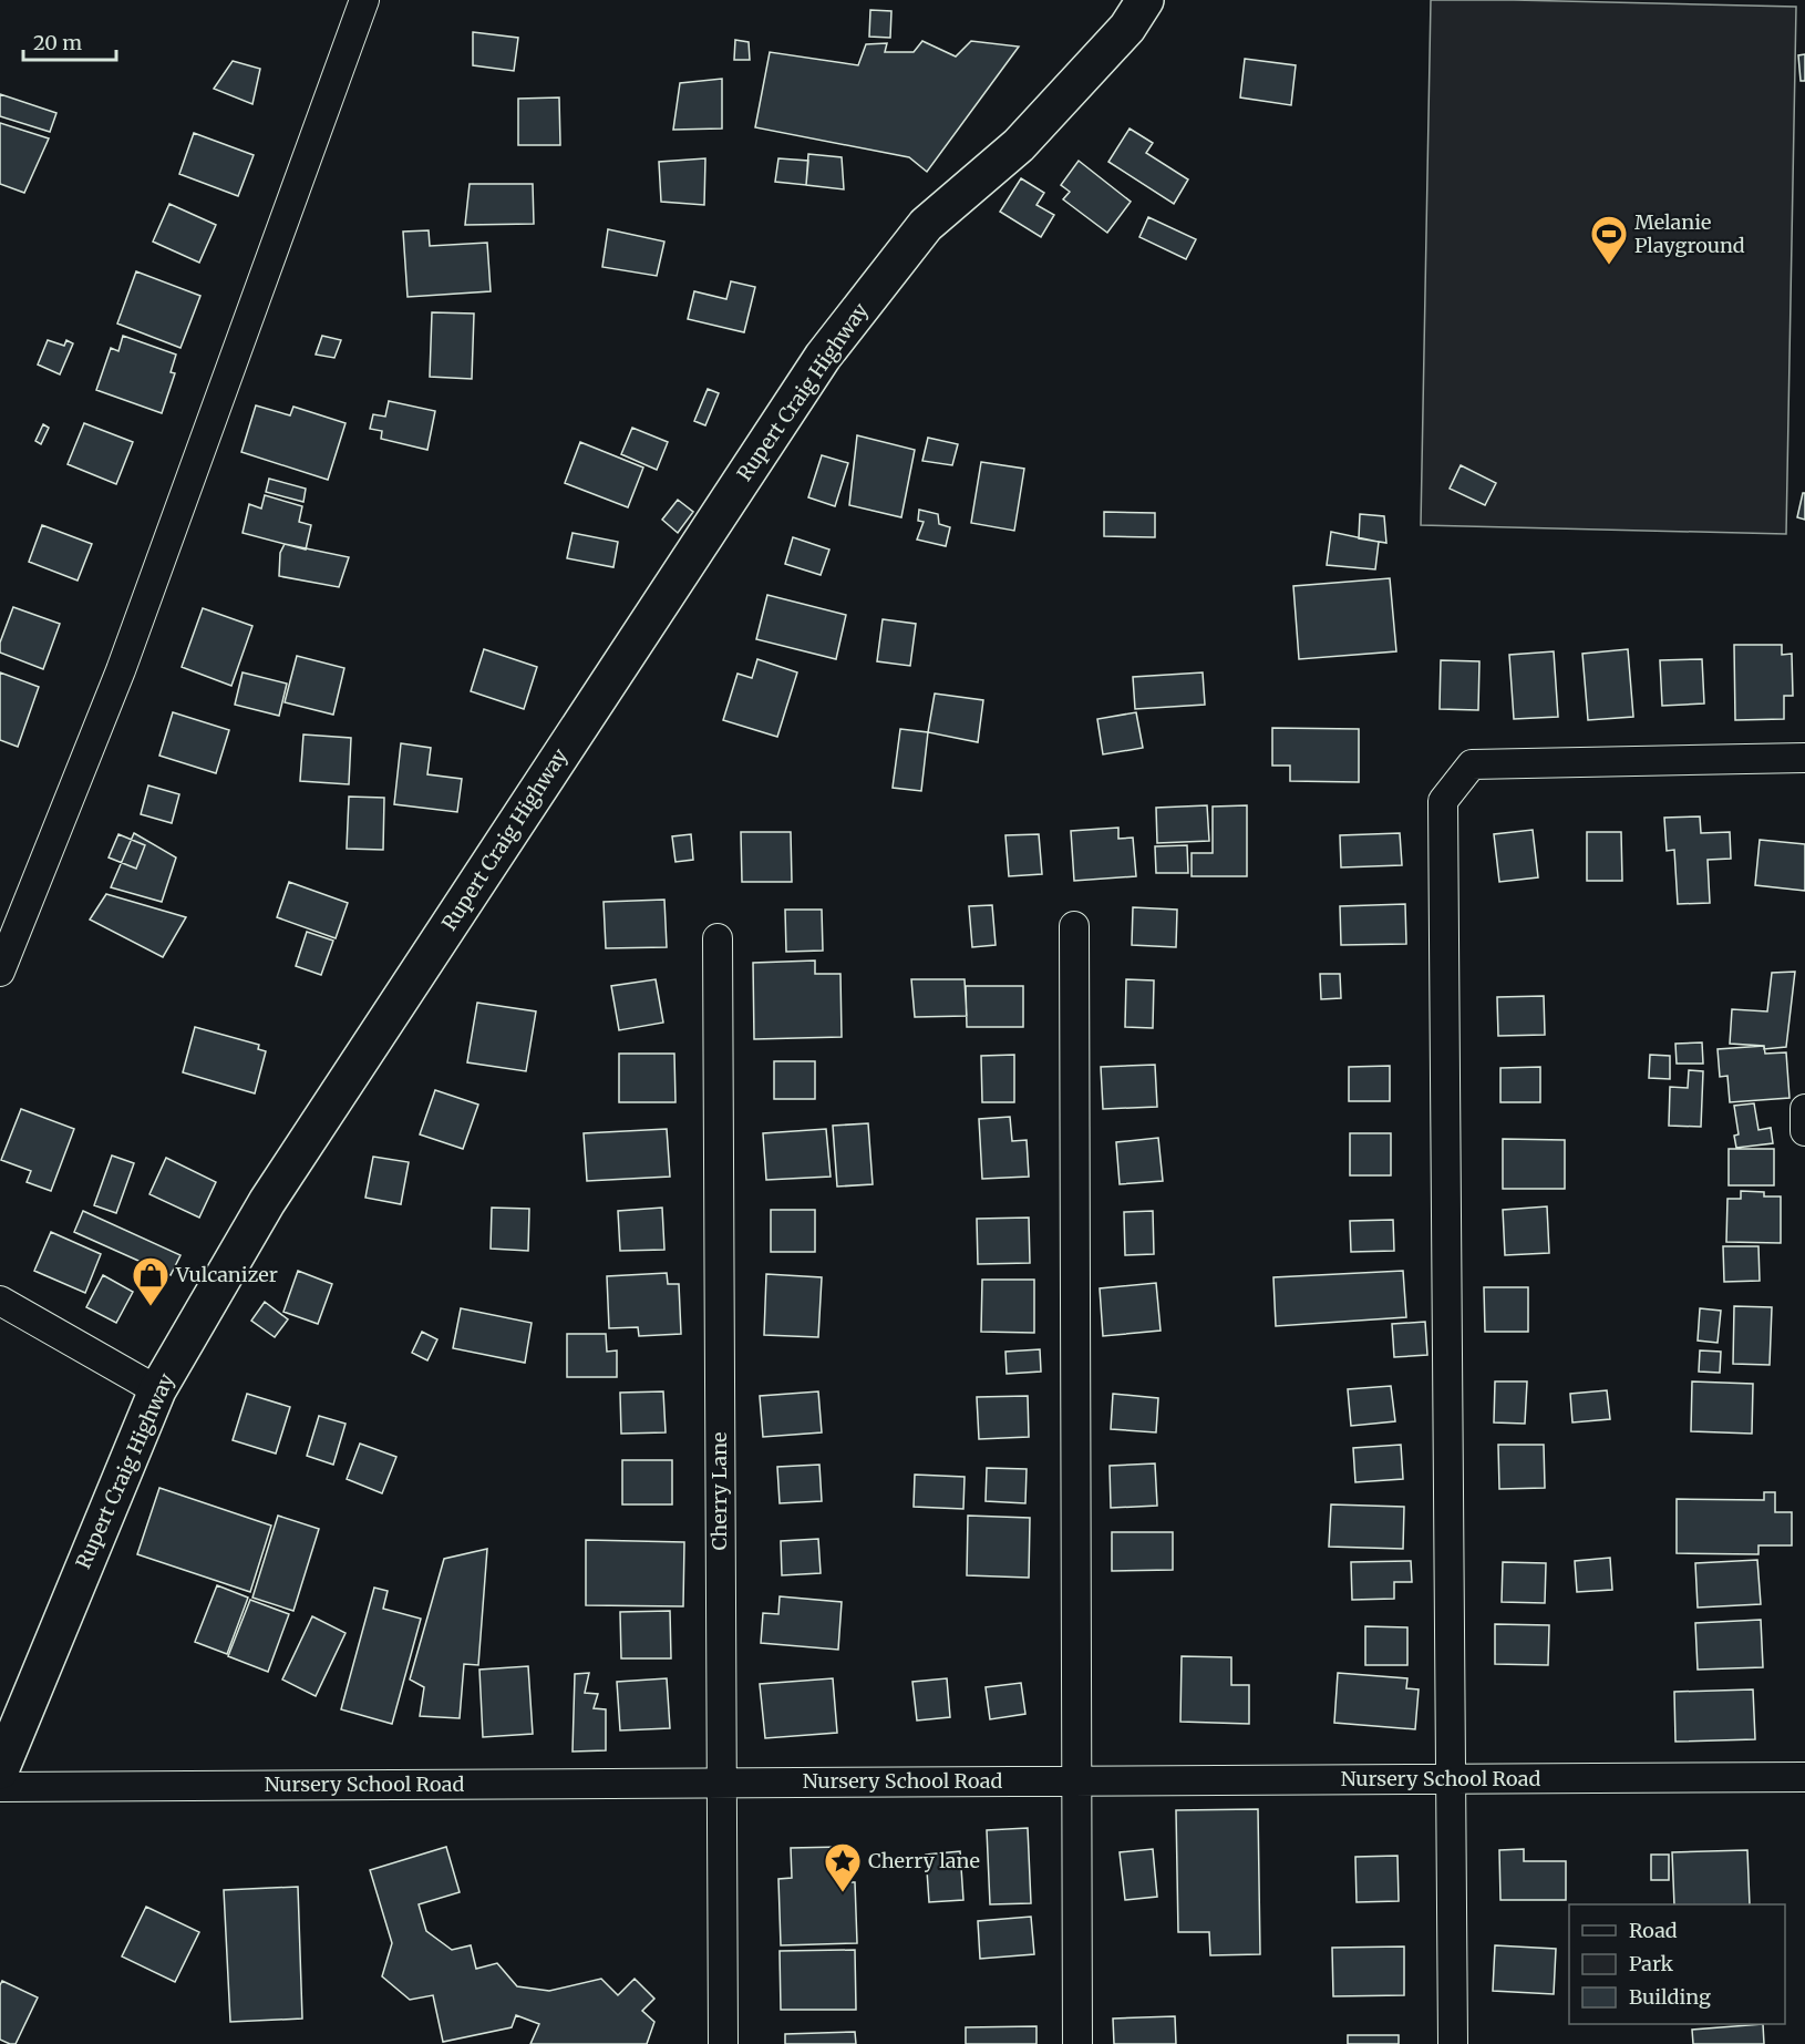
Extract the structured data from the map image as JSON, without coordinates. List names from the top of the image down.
{
  "streets": {
    "main road": ["Rupert Craig Highway"],
    "street": ["Cherry Lane", "Nursery School Road"]
  },
  "crossings": [
    ["Cherry Lane", "Nursery School Road"]
  ],
  "places": {
    "sports": ["Melanie Playground"],
    "shop": ["Vulcanizer"],
    "place": ["Cherry lane"]
  },
  "legend": ["Road", "Park", "Building"],
  "scale_bar": "20 m"
}
